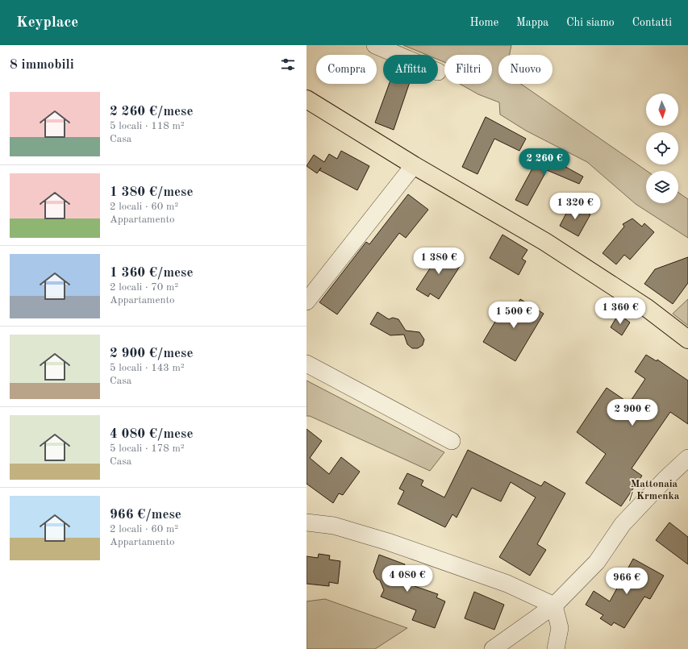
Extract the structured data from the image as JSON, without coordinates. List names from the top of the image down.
{
  "districts": ["Mattonaia / Krmenka"],
  "north": "bottom",
  "page": {
    "header": "Keyplace",
    "nav": [
      "Home",
      "Mappa",
      "Chi siamo",
      "Contatti"
    ],
    "heading": "8 immobili",
    "chip": [
      "Compra",
      "Affitta",
      "Filtri",
      "Nuovo"
    ],
    "list": [
      {
        "name": "2 260 €/mese",
        "note": "5 locali · 118 m² · Casa"
      },
      {
        "name": "1 380 €/mese",
        "note": "2 locali · 60 m² · Appartamento"
      },
      {
        "name": "1 360 €/mese",
        "note": "2 locali · 70 m² · Appartamento"
      },
      {
        "name": "2 900 €/mese",
        "note": "5 locali · 143 m² · Casa"
      },
      {
        "name": "4 080 €/mese",
        "note": "5 locali · 178 m² · Casa"
      },
      {
        "name": "966 €/mese",
        "note": "2 locali · 60 m² · Appartamento"
      }
    ],
    "price": [
      "2 260 €",
      "1 320 €",
      "1 380 €",
      "1 360 €",
      "1 500 €",
      "2 900 €",
      "4 080 €",
      "966 €"
    ]
  }
}
